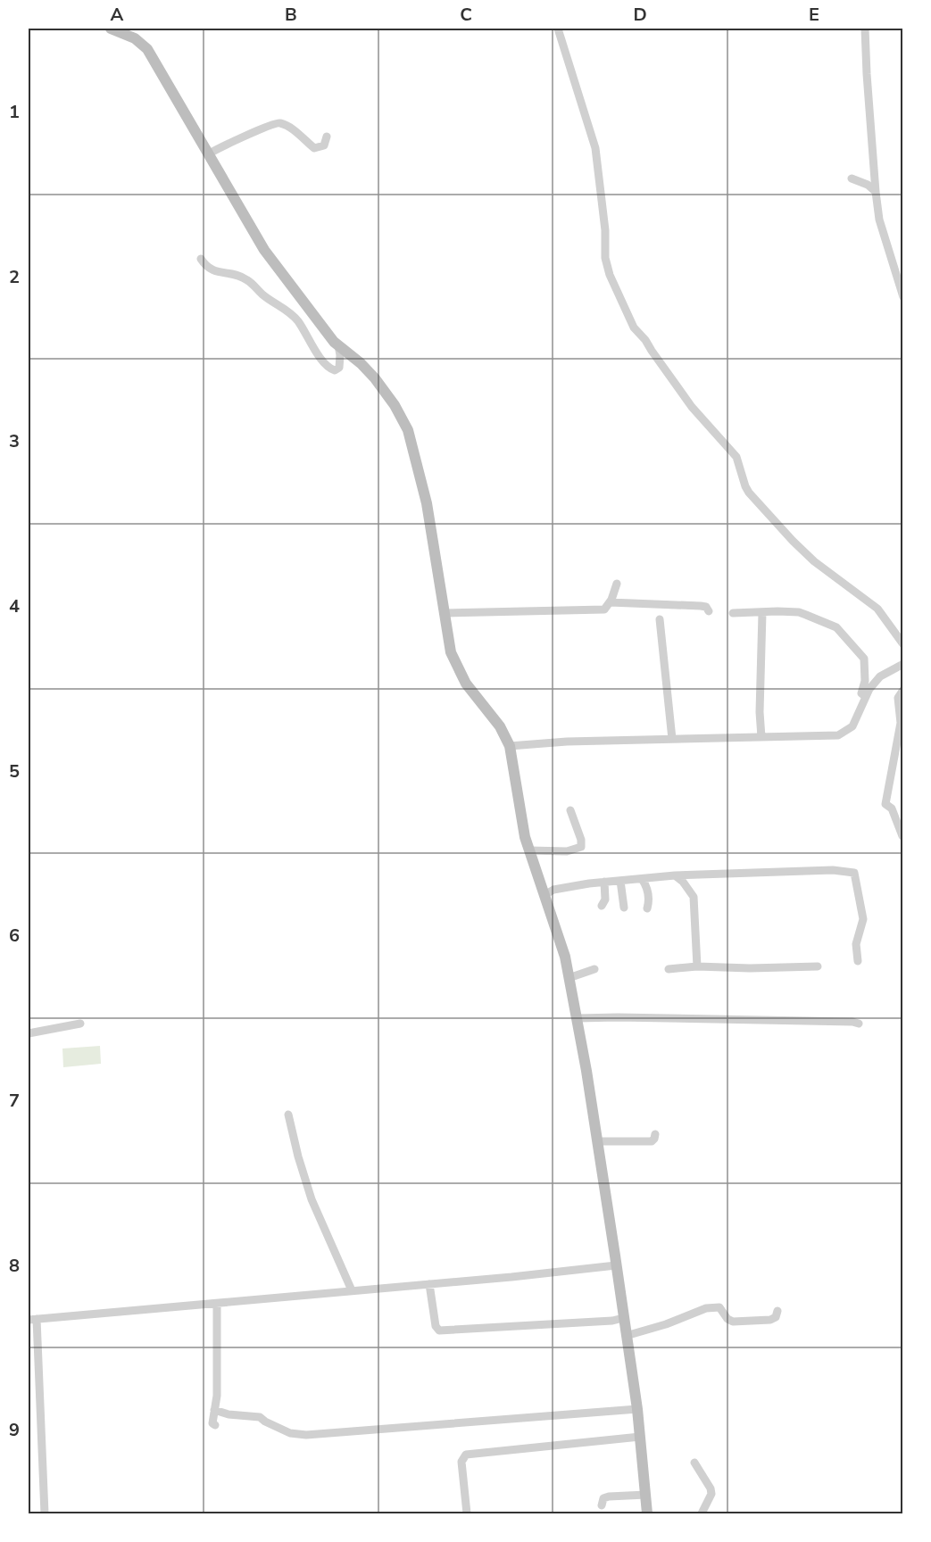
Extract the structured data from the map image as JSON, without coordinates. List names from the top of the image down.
{
  "grid": {
    "columns": [
      "A",
      "B",
      "C",
      "D",
      "E"
    ],
    "rows": [
      "1",
      "2",
      "3",
      "4",
      "5",
      "6",
      "7",
      "8",
      "9"
    ]
  }
}
